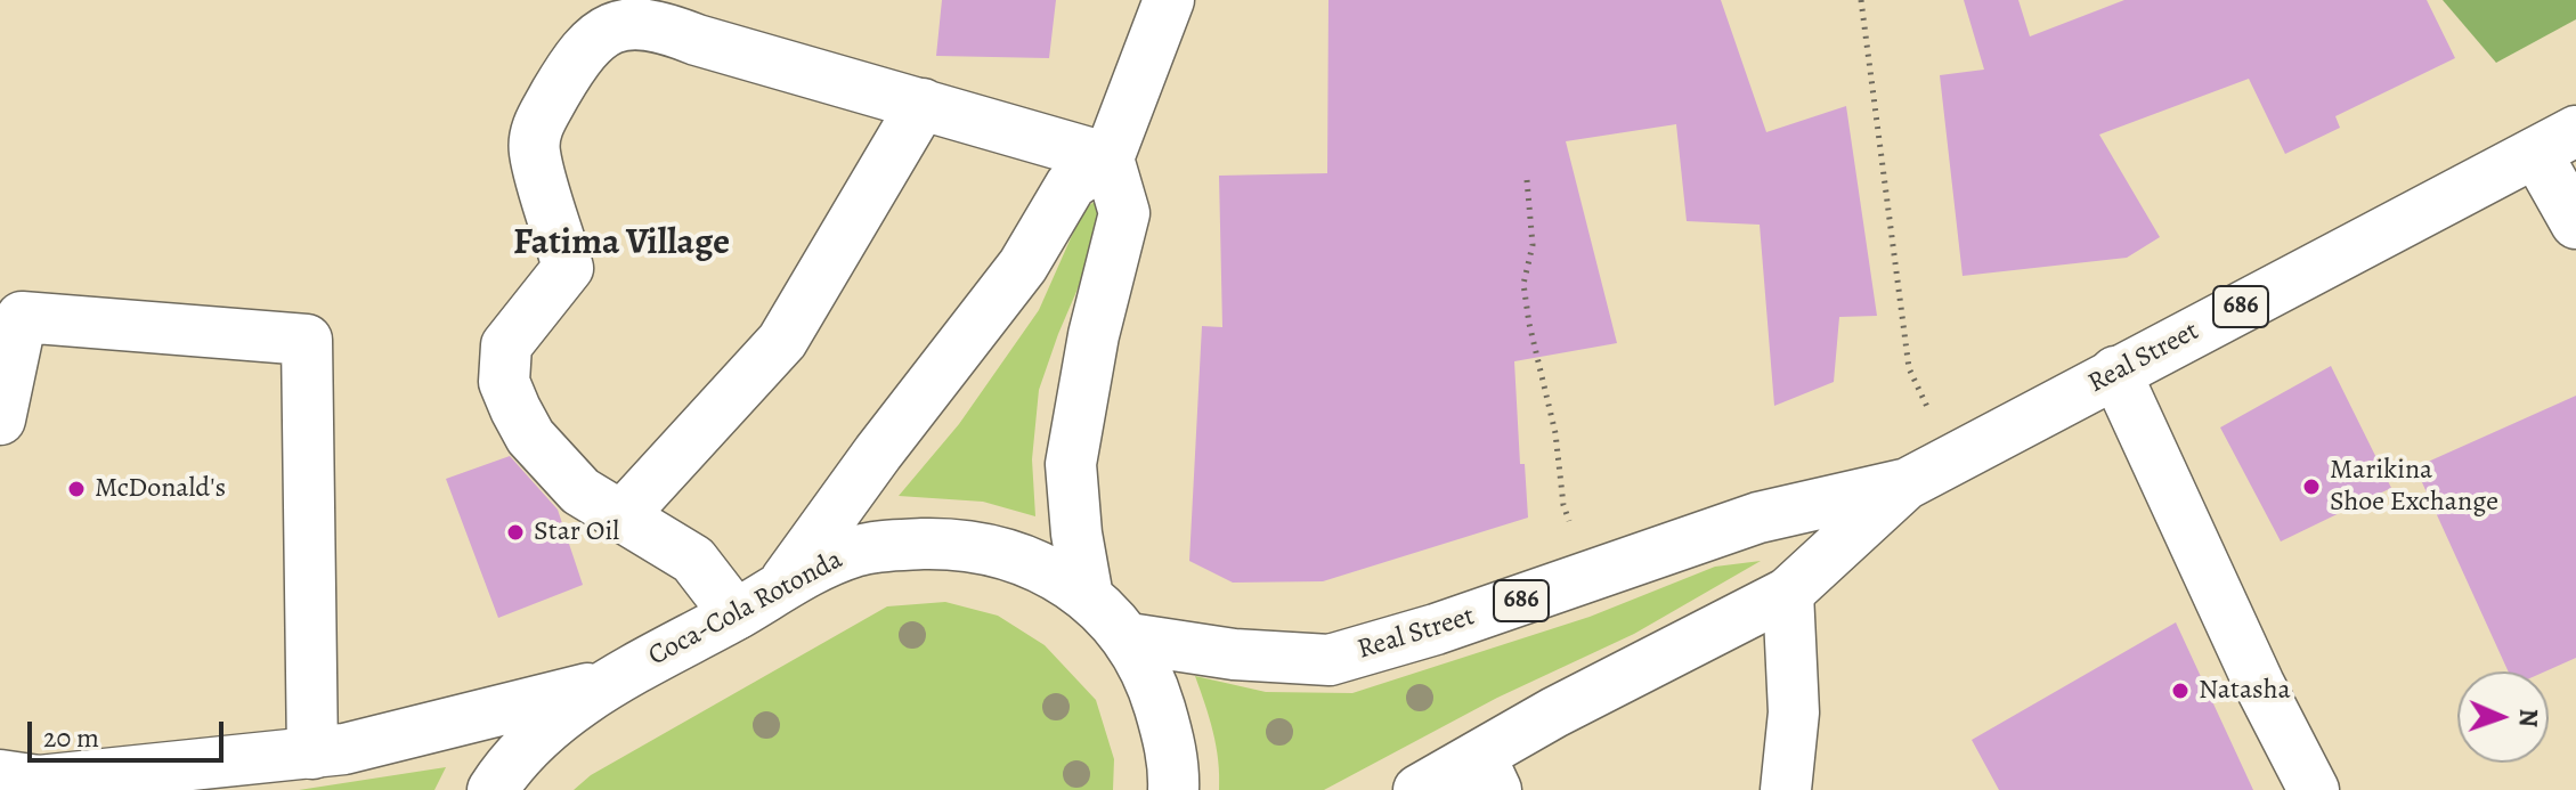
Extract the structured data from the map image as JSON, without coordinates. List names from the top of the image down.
{
  "streets": {
    "main road": ["686", "Real Street", "Coca-Cola Rotonda"]
  },
  "crossings": [
    ["Real Street", "Coca-Cola Rotonda"]
  ],
  "districts": ["Fatima Village"],
  "places": [
    "Marikina Shoe Exchange",
    "McDonald's",
    "Star Oil",
    "Natasha"
  ],
  "scale_bar": "20 m",
  "north": "right"
}
